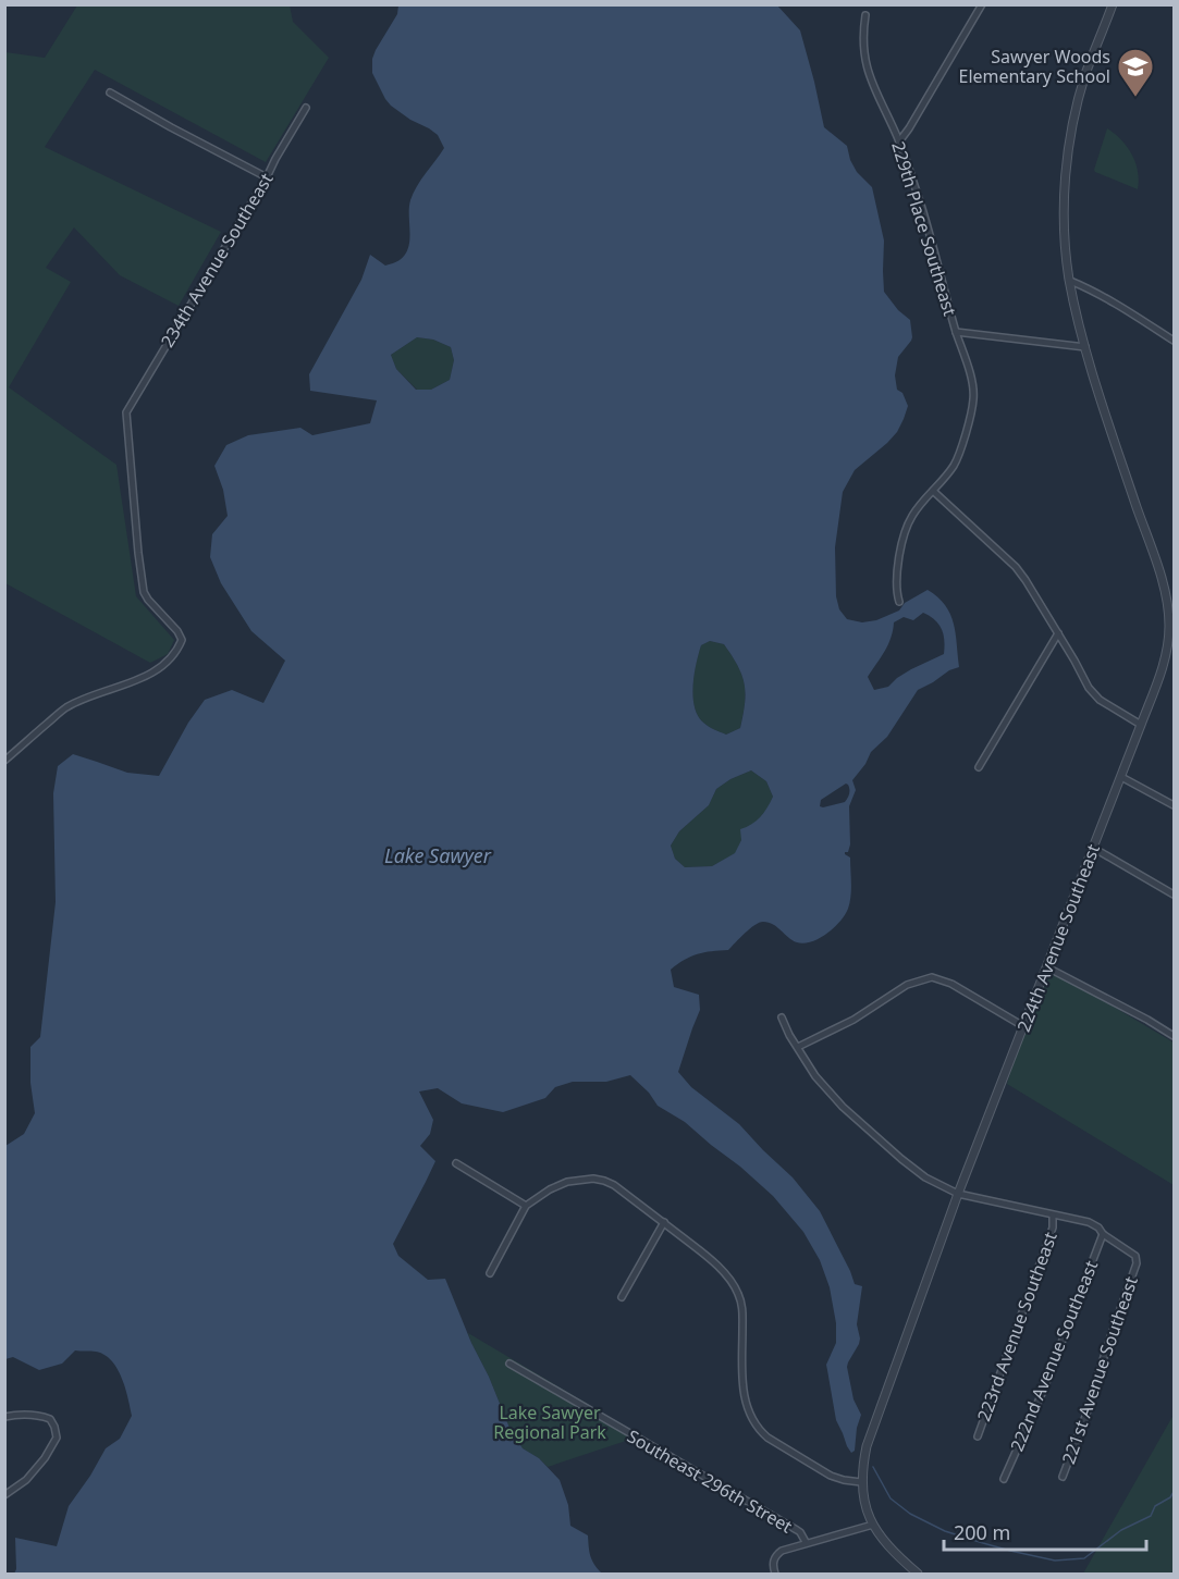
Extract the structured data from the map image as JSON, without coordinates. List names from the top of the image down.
{
  "streets": {
    "street": [
      "229th Place Southeast",
      "234th Avenue Southeast",
      "224th Avenue Southeast",
      "223rd Avenue Southeast",
      "222nd Avenue Southeast",
      "221st Avenue Southeast",
      "Southeast 296th Street"
    ]
  },
  "crossings": [
    ["222nd Avenue Southeast", "221st Avenue Southeast"]
  ],
  "water": ["Lake Sawyer"],
  "parks": ["Lake Sawyer Regional Park"],
  "places": {
    "school or university": ["Sawyer Woods Elementary School"]
  },
  "scale_bar": "200 m"
}
